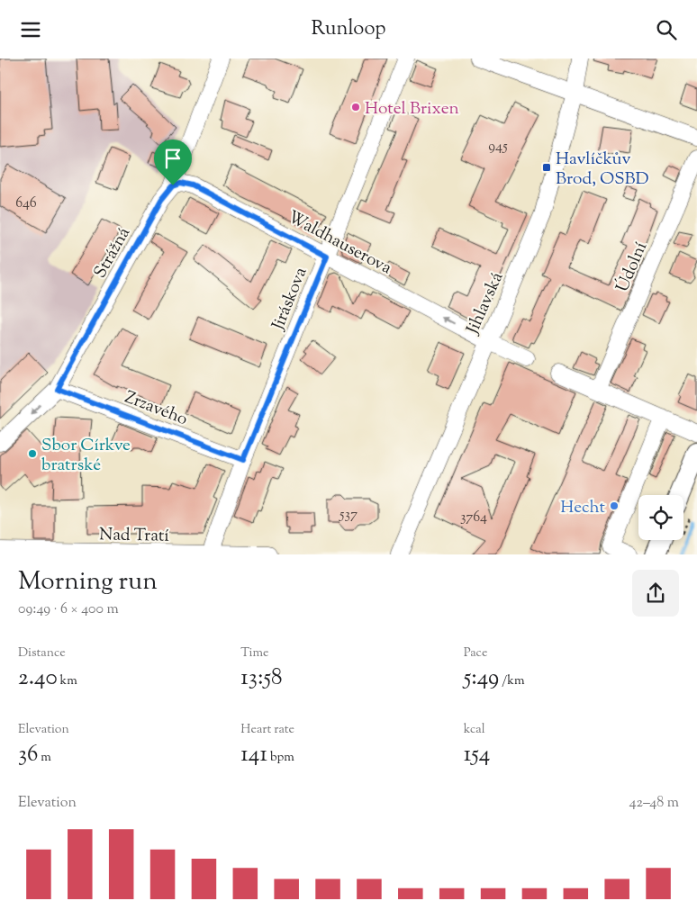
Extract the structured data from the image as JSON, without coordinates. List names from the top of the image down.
{
  "streets": {
    "street": [
      "Waldhauserova",
      "Strážná",
      "Údolní",
      "Jiráskova",
      "Jihlavská",
      "Zrzavého",
      "Nad Tratí"
    ]
  },
  "crossings": [
    ["Waldhauserova", "Strážná"],
    ["Waldhauserova", "Jiráskova"],
    ["Waldhauserova", "Jihlavská"],
    ["Strážná", "Zrzavého"],
    ["Jiráskova", "Zrzavého"],
    ["Jiráskova", "Nad Tratí"]
  ],
  "one_way": ["Waldhauserova"],
  "places": {
    "other": ["Hotel Brixen", "Sbor Církve bratrské", "Hecht"],
    "transit": ["Havlíčkův Brod, OSBD"]
  },
  "house_numbers": [
    "945",
    "646",
    "537",
    "3764"
  ],
  "page": {
    "header": "Runloop",
    "heading": ["Morning run", "09:49 · 6 × 400 m"],
    "stats": [
      ["Distance", "2.40 km"],
      ["Time", "13:58"],
      ["Pace", "5:49 /km"],
      ["Elevation", "36 m"],
      ["Heart rate", "141 bpm"],
      ["kcal", "154"]
    ],
    "chart": ["Elevation", "42–48 m"]
  }
}
